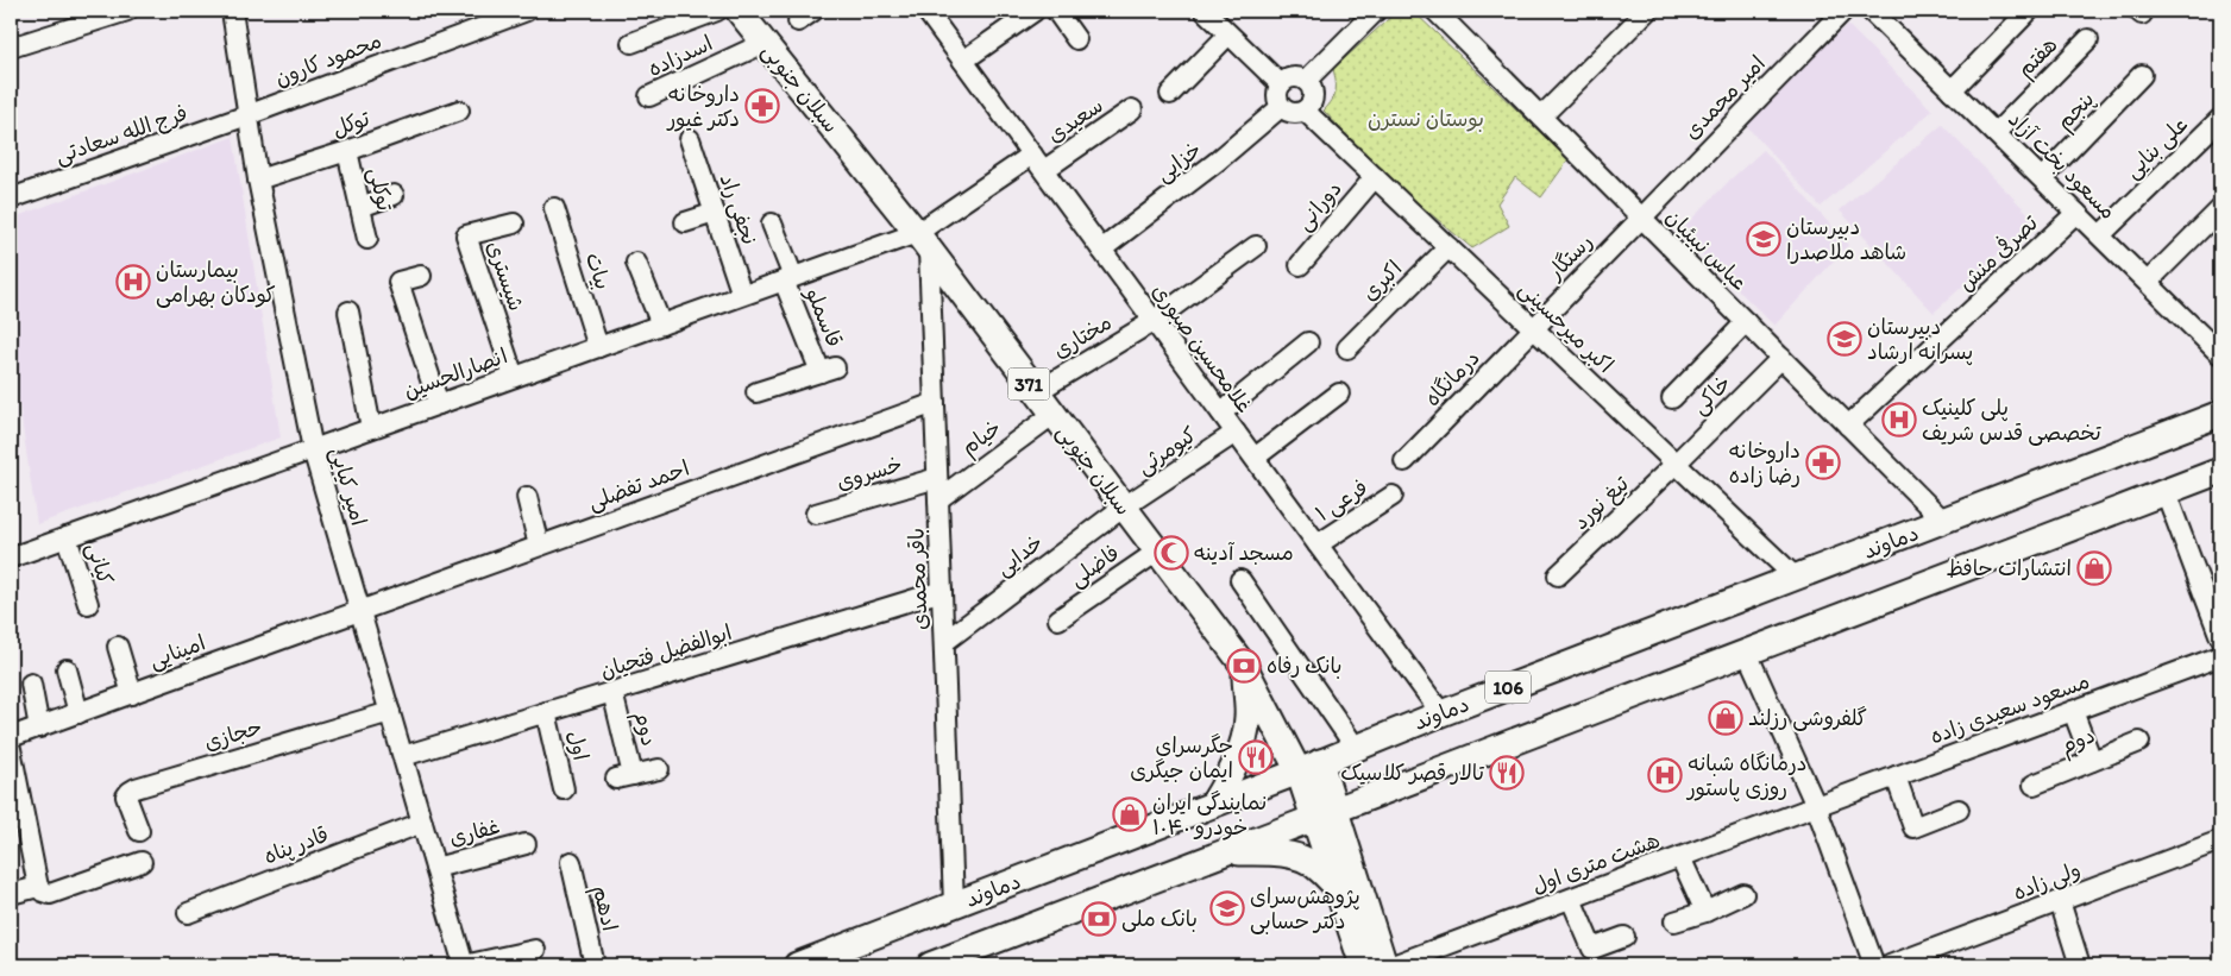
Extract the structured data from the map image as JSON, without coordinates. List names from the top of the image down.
{
  "streets": {
    "main road": [
      "سبلان جنوبی",
      "371",
      "دماوند",
      "106"
    ],
    "street": [
      "اسدزاده",
      "هفتم",
      "محمود کارون",
      "امیر محمدی",
      "پنجم",
      "سعیدی",
      "توکل",
      "فرج الله سعادتی",
      "علی بنایی",
      "خزایی",
      "مسعود بخت آزاد",
      "توکلی",
      "دورانی",
      "نجفی راد",
      "عباس نبیئیان",
      "تصرفی منش",
      "رستگار",
      "بیات",
      "شیستری",
      "اکبری",
      "قاسملو",
      "اکبر میرحسینی",
      "مختاری",
      "غلامحسین صبوری",
      "انصارالحسین",
      "درمانگاه",
      "خاکی",
      "خیام",
      "کیومرثی",
      "خسروی",
      "احمد تفضلی",
      "امیر کیایی",
      "فرعی ۱",
      "تیغ نورد",
      "خدایی",
      "کیانی",
      "فاضلی",
      "باقر محمدی",
      "امینایی",
      "ابوالفضل فتحیان",
      "مسعود سعیدی زاده",
      "دوم",
      "حجازی",
      "اول",
      "غفاری",
      "قادر پناه",
      "هشت متری اول",
      "ولی زاده",
      "ادهم"
    ]
  },
  "crossings": [
    ["اسدزاده", "سبلان جنوبی"],
    ["هفتم", "مسعود بخت آزاد"],
    ["محمود کارون", "فرج الله سعادتی"],
    ["محمود کارون", "امیر کیایی"],
    ["سبلان جنوبی", "سعیدی"],
    ["سبلان جنوبی", "مختاری"],
    ["سبلان جنوبی", "انصارالحسین"],
    ["سبلان جنوبی", "خیام"],
    ["سبلان جنوبی", "کیومرثی"],
    ["سبلان جنوبی", "دماوند"],
    ["سبلان جنوبی", "خدایی"],
    ["سبلان جنوبی", "فاضلی"],
    ["سبلان جنوبی", "باقر محمدی"],
    ["سبلان جنوبی", "106"],
    ["امیر محمدی", "عباس نبیئیان"],
    ["امیر محمدی", "رستگار"],
    ["پنجم", "مسعود بخت آزاد"],
    ["سعیدی", "غلامحسین صبوری"],
    ["سعیدی", "انصارالحسین"],
    ["سعیدی", "باقر محمدی"],
    ["توکل", "توکلی"],
    ["توکل", "امیر کیایی"],
    ["فرج الله سعادتی", "امیر کیایی"],
    ["علی بنایی", "مسعود بخت آزاد"],
    ["خزایی", "اکبر میرحسینی"],
    ["خزایی", "غلامحسین صبوری"],
    ["مسعود بخت آزاد", "تصرفی منش"],
    ["دورانی", "اکبر میرحسینی"],
    ["نجفی راد", "انصارالحسین"],
    ["عباس نبیئیان", "تصرفی منش"],
    ["عباس نبیئیان", "رستگار"],
    ["عباس نبیئیان", "خاکی"],
    ["عباس نبیئیان", "دماوند"],
    ["رستگار", "اکبر میرحسینی"],
    ["رستگار", "درمانگاه"],
    ["بیات", "انصارالحسین"],
    ["شیستری", "انصارالحسین"],
    ["اکبری", "اکبر میرحسینی"],
    ["قاسملو", "انصارالحسین"],
    ["اکبر میرحسینی", "درمانگاه"],
    ["اکبر میرحسینی", "خاکی"],
    ["اکبر میرحسینی", "تیغ نورد"],
    ["اکبر میرحسینی", "دماوند"],
    ["مختاری", "غلامحسین صبوری"],
    ["غلامحسین صبوری", "کیومرثی"],
    ["غلامحسین صبوری", "فرعی ۱"],
    ["غلامحسین صبوری", "دماوند"],
    ["انصارالحسین", "امیر کیایی"],
    ["انصارالحسین", "کیانی"],
    ["انصارالحسین", "باقر محمدی"],
    ["خاکی", "تیغ نورد"],
    ["خیام", "باقر محمدی"],
    ["کیومرثی", "خدایی"],
    ["خسروی", "باقر محمدی"],
    ["احمد تفضلی", "امیر کیایی"],
    ["احمد تفضلی", "باقر محمدی"],
    ["احمد تفضلی", "امینایی"],
    ["امیر کیایی", "امینایی"],
    ["امیر کیایی", "ابوالفضل فتحیان"],
    ["امیر کیایی", "حجازی"],
    ["امیر کیایی", "غفاری"],
    ["امیر کیایی", "قادر پناه"],
    ["دماوند", "باقر محمدی"],
    ["خدایی", "باقر محمدی"],
    ["باقر محمدی", "ابوالفضل فتحیان"],
    ["ابوالفضل فتحیان", "دوم"],
    ["ابوالفضل فتحیان", "اول"],
    ["مسعود سعیدی زاده", "هشت متری اول"]
  ],
  "parks": ["بوستان نسترن"],
  "places": {
    "pharmacy": ["داروخانه دکتر غیور", "داروخانه رضا زاده"],
    "school or university": ["دبیرستان شاهد ملاصدرا", "دبیرستان پسرانه ارشاد", "پژوهش‌سرای دکتر حسابی"],
    "hospital": ["بیمارستان کودکان بهرامی", "پلی کلینیک تخصصی قدس شریف", "درمانگاه شبانه روزی پاستور"],
    "mosque": ["مسجد آدینه"],
    "shop": ["انتشارات حافظ", "گلفروشی رزلند", "نمایندگی ایران خودرو ۱۰۴۰"],
    "bank": ["بانک رفاه", "بانک ملی"],
    "restaurant": ["جگرسرای ایمان جیگری", "تالار قصر کلاسیک"]
  }
}
